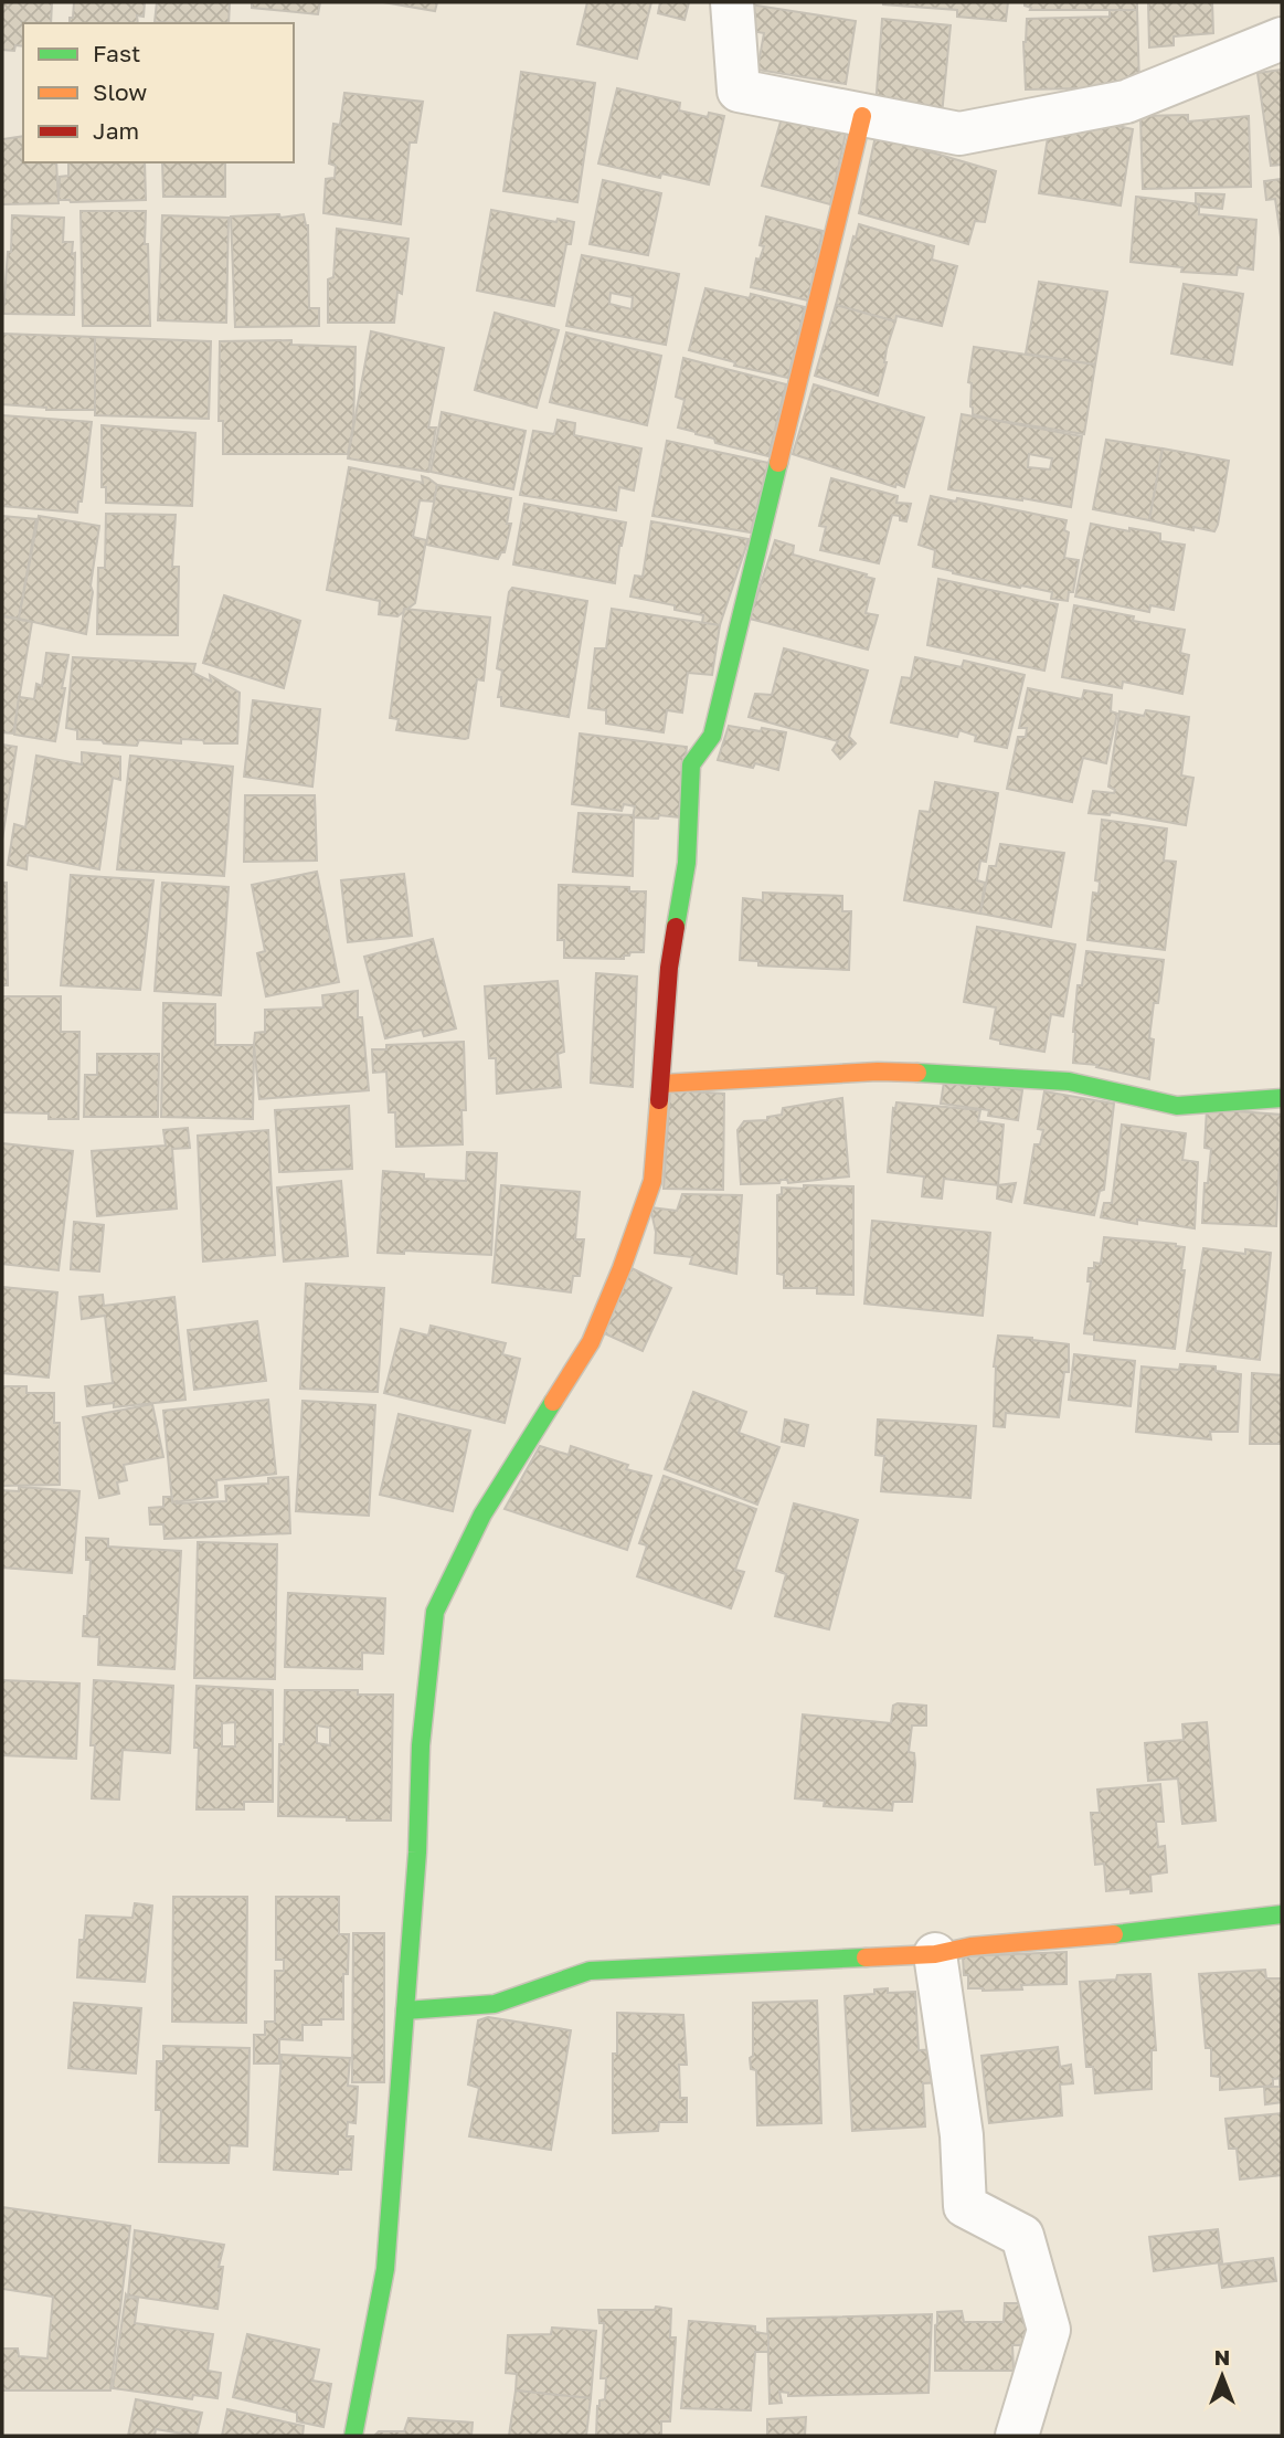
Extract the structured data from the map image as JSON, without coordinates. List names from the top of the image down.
{
  "legend": ["Fast", "Slow", "Jam"],
  "north": "top"
}
